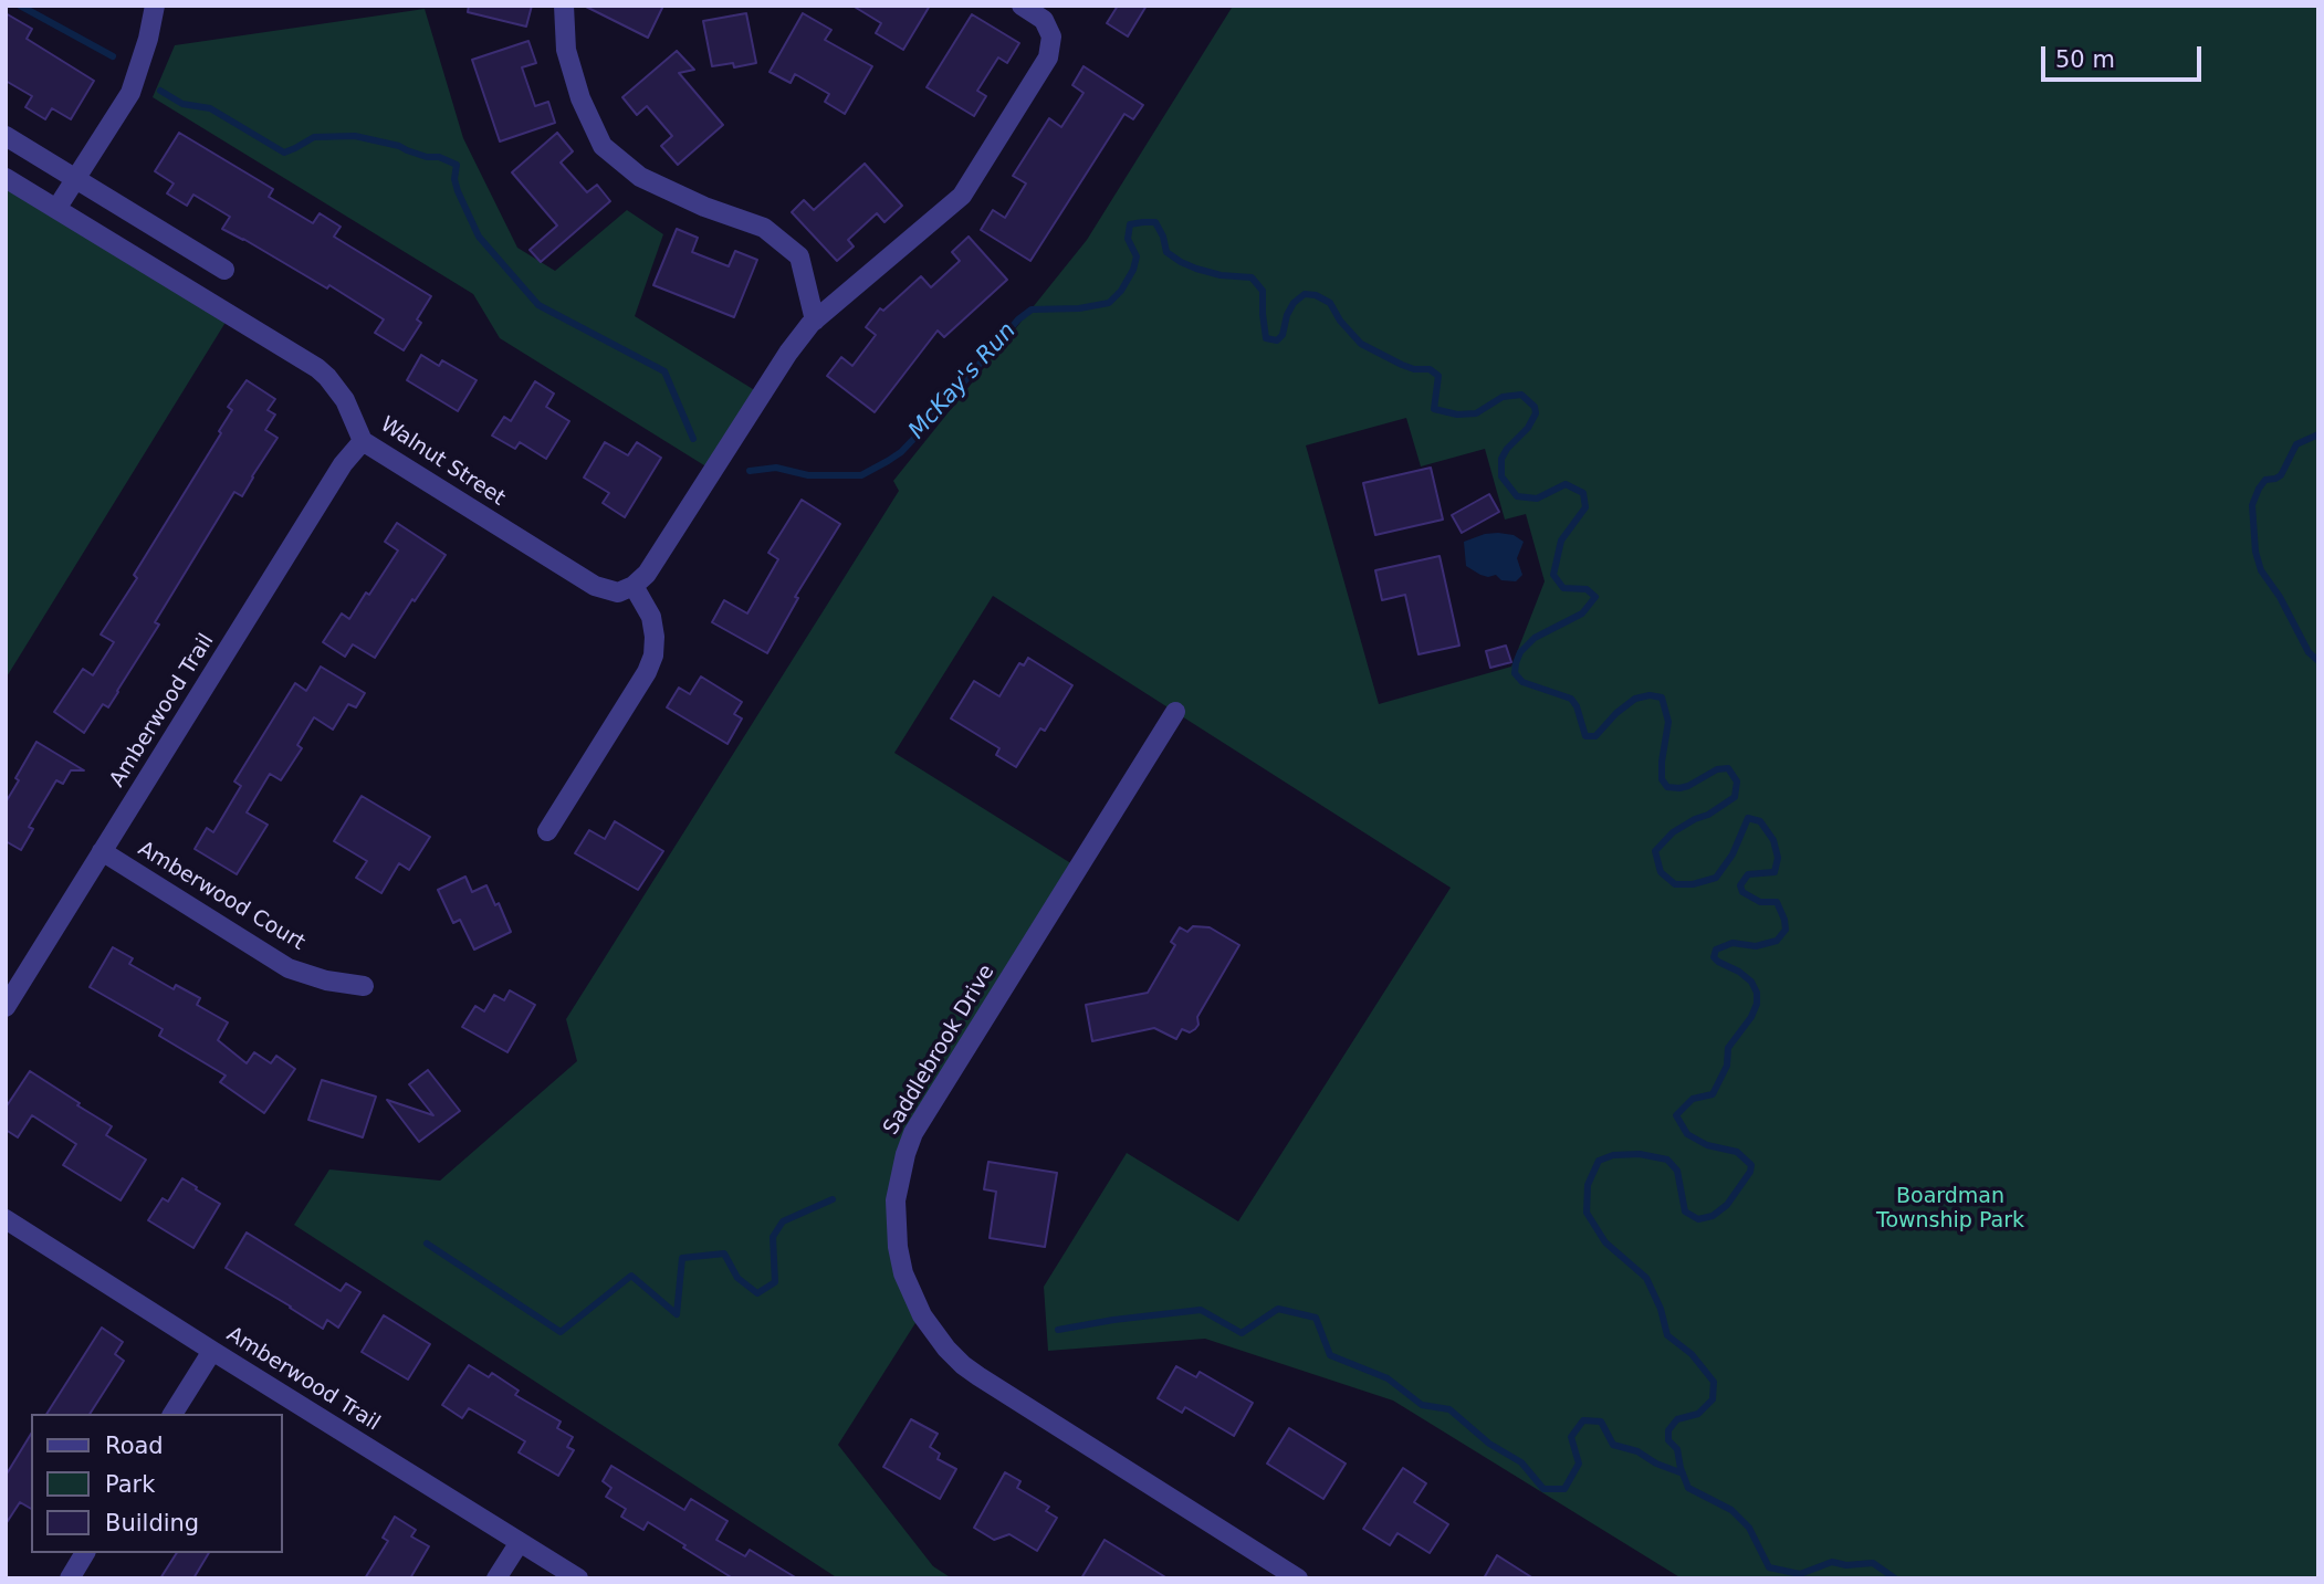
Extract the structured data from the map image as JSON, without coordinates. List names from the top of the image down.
{
  "streets": {
    "street": [
      "Walnut Street",
      "Amberwood Trail",
      "Amberwood Court",
      "Saddlebrook Drive"
    ]
  },
  "crossings": [
    ["Walnut Street", "Amberwood Trail"],
    ["Amberwood Trail", "Amberwood Court"]
  ],
  "water": ["McKay's Run"],
  "parks": ["Boardman Township Park"],
  "legend": ["Road", "Park", "Building"],
  "scale_bar": "50 m"
}
